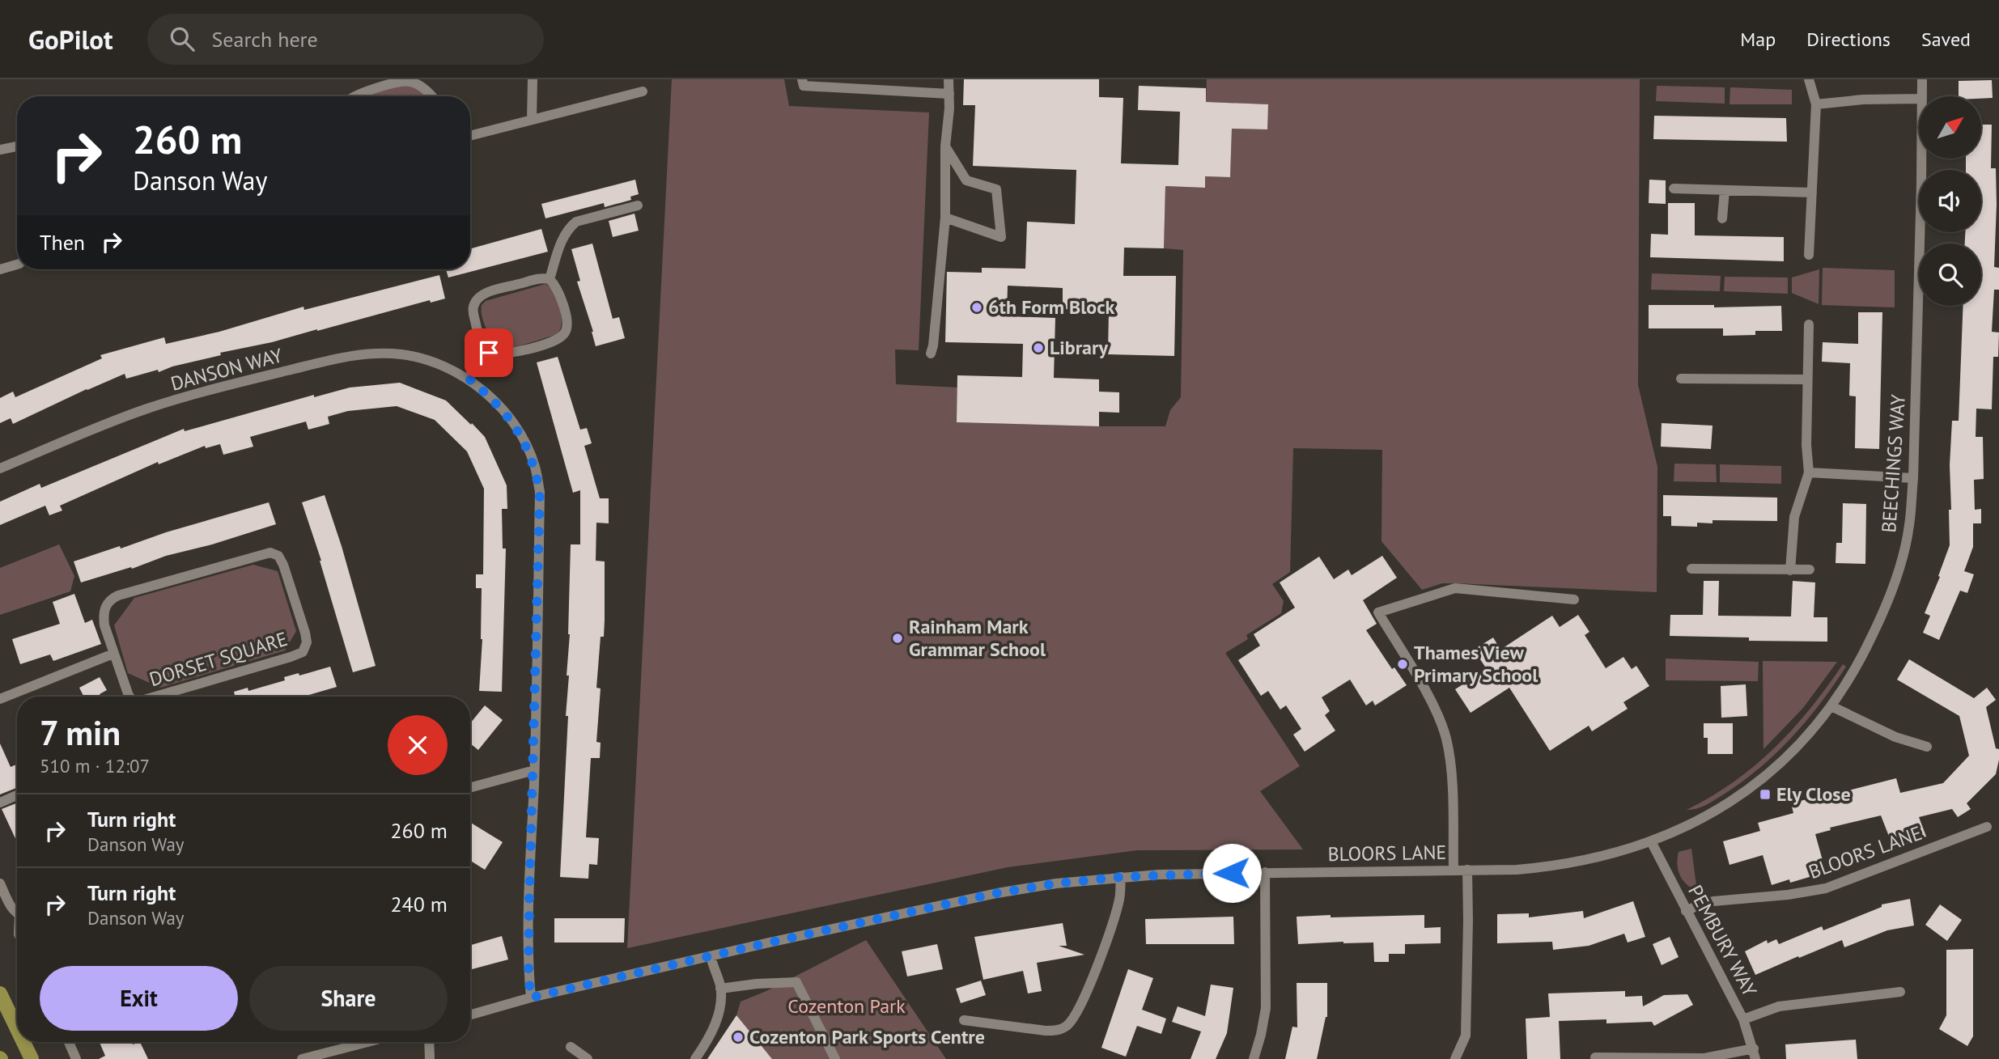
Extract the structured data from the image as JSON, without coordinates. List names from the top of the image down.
{
  "streets": {
    "street": [
      "DANSON WAY",
      "BEECHINGS WAY",
      "DORSET SQUARE",
      "BLOORS LANE",
      "PEMBURY WAY"
    ]
  },
  "crossings": [
    ["DANSON WAY", "BLOORS LANE"],
    ["BEECHINGS WAY", "BLOORS LANE"],
    ["BEECHINGS WAY", "PEMBURY WAY"],
    ["BLOORS LANE", "PEMBURY WAY"]
  ],
  "parks": ["Cozenton Park"],
  "places": {
    "other": [
      "6th Form Block",
      "Library",
      "Rainham Mark Grammar School",
      "Thames View Primary School",
      "Cozenton Park Sports Centre"
    ],
    "transit": ["Ely Close"]
  },
  "north": "top right",
  "page": {
    "header": "GoPilot",
    "search": "Search here",
    "nav": ["Map", "Directions", "Saved"],
    "turn": ["260 m", "Danson Way"],
    "then": "Then",
    "heading": ["7 min", "510 m · 12:07"],
    "list": [
      {
        "name": "Turn right",
        "note": "Danson Way",
        "value": "260 m"
      },
      {
        "name": "Turn right",
        "note": "Danson Way",
        "value": "240 m"
      }
    ],
    "buttons": ["Exit", "Share"]
  }
}
